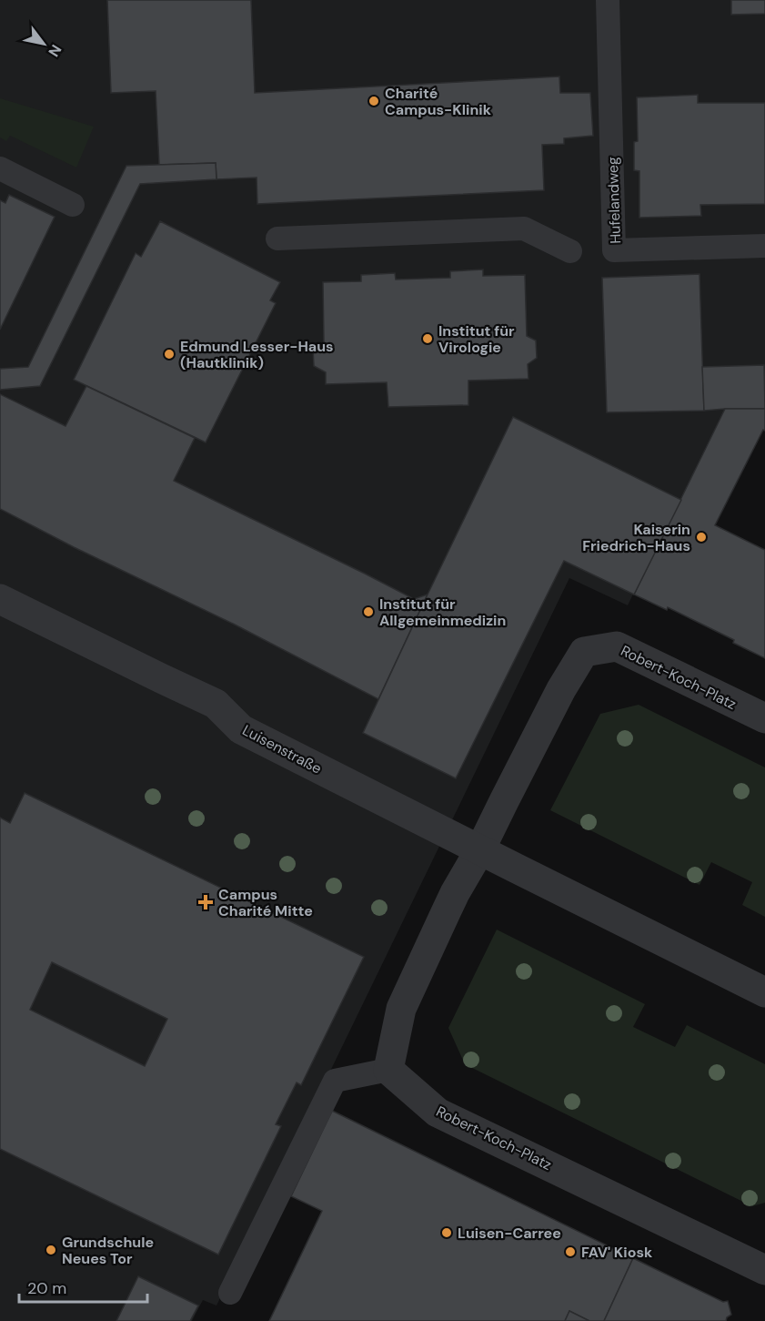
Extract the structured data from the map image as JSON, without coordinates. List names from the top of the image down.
{
  "streets": {
    "street": ["Robert-Koch-Platz", "Luisenstraße"],
    "lane": ["Hufelandweg"]
  },
  "crossings": [
    ["Robert-Koch-Platz", "Luisenstraße"]
  ],
  "places": {
    "other": [
      "Charité Campus-Klinik",
      "Institut für Virologie",
      "Edmund Lesser-Haus (Hautklinik)",
      "Kaiserin Friedrich-Haus",
      "Institut für Allgemeinmedizin",
      "Luisen-Carree",
      "Grundschule Neues Tor",
      "FAV' Kiosk"
    ],
    "health": ["Campus Charité Mitte"]
  },
  "scale_bar": "20 m",
  "north": "bottom right"
}
